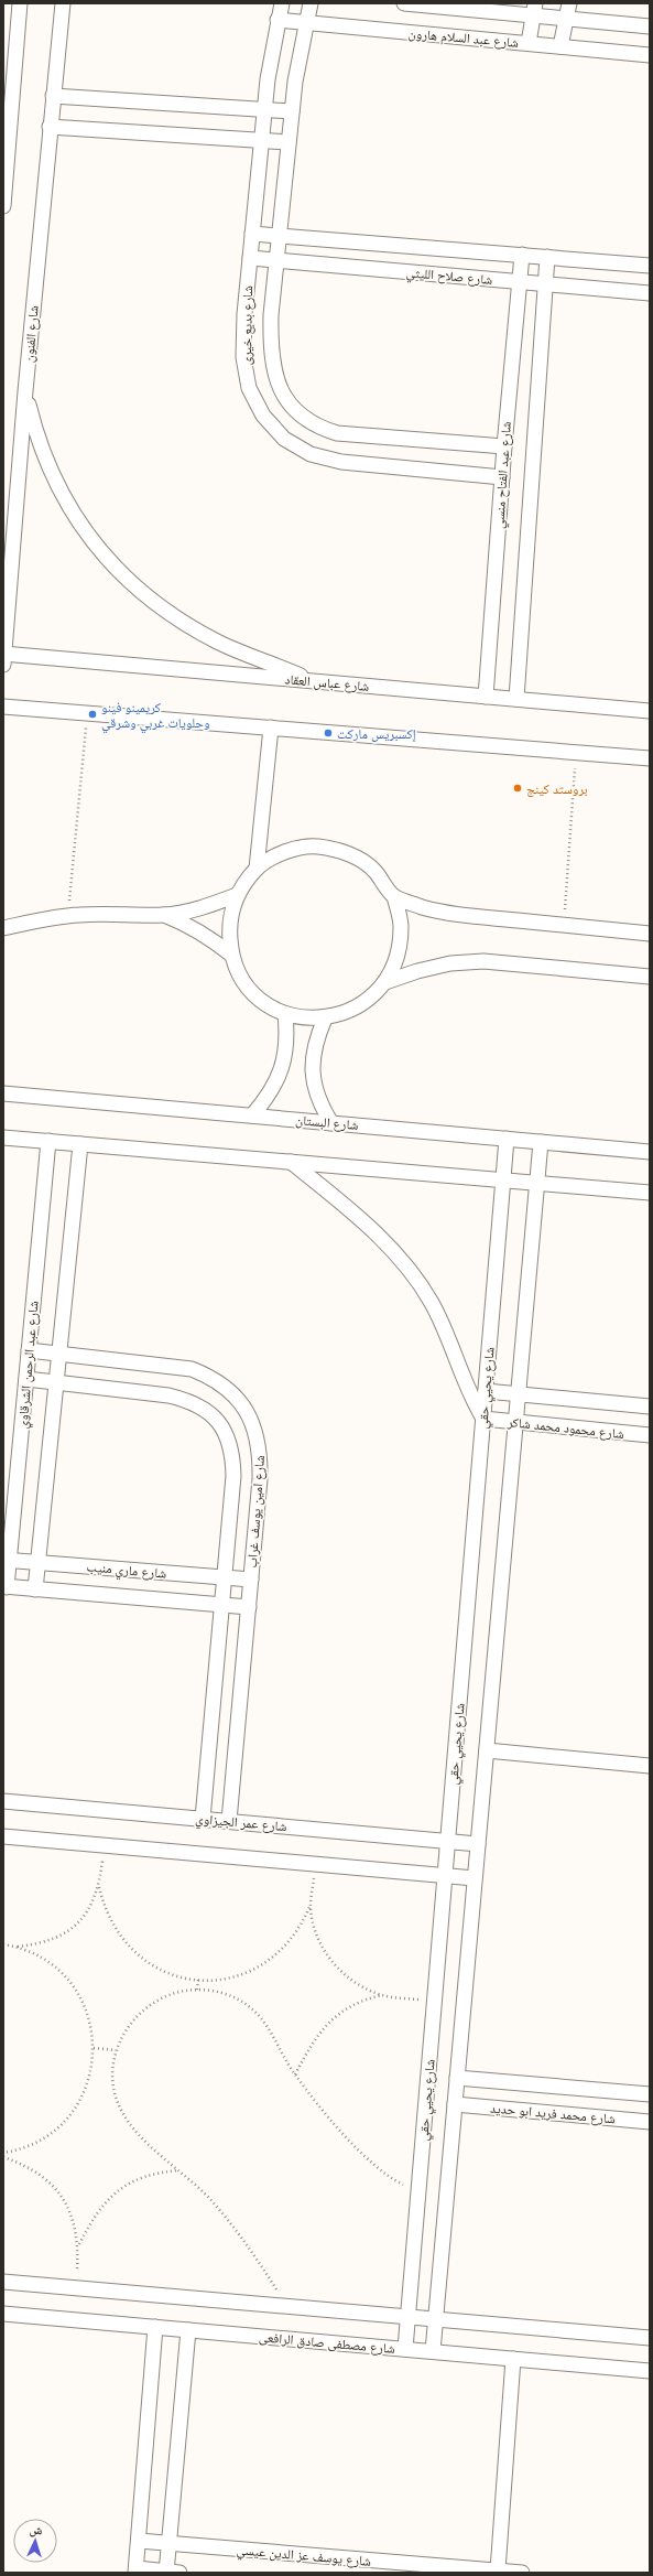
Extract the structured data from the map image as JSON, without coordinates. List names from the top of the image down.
{
  "streets": {
    "street": [
      "شارع عبد السلام هارون",
      "شارع صلاح الليثي",
      "شارع بديع خيرى",
      "شارع الفنون",
      "شارع عبد الفتاح منسي",
      "شارع عباس العقاد",
      "شارع البستان",
      "شارع عبد الرحمن الشرقاوي",
      "شارع يحيي حقي",
      "شارع محمود محمد شاكر",
      "شارع امين يوسف غراب",
      "شارع ماري منيب",
      "شارع عمر الجيزاوي",
      "شارع محمد فريد ابو حديد",
      "شارع مصطفى صادق الرافعى",
      "شارع يوسف عز الدين عيسي"
    ]
  },
  "crossings": [
    ["شارع عبد السلام هارون", "شارع بديع خيرى"],
    ["شارع صلاح الليثي", "شارع بديع خيرى"],
    ["شارع صلاح الليثي", "شارع عبد الفتاح منسي"],
    ["شارع بديع خيرى", "شارع عبد الفتاح منسي"],
    ["شارع الفنون", "شارع عباس العقاد"],
    ["شارع عبد الفتاح منسي", "شارع عباس العقاد"],
    ["شارع البستان", "شارع يحيي حقي"],
    ["شارع عبد الرحمن الشرقاوي", "شارع امين يوسف غراب"],
    ["شارع عبد الرحمن الشرقاوي", "شارع ماري منيب"],
    ["شارع يحيي حقي", "شارع محمود محمد شاكر"],
    ["شارع يحيي حقي", "شارع عمر الجيزاوي"],
    ["شارع يحيي حقي", "شارع مصطفى صادق الرافعى"],
    ["شارع امين يوسف غراب", "شارع ماري منيب"],
    ["شارع امين يوسف غراب", "شارع عمر الجيزاوي"]
  ],
  "places": ["كريمينو فينو وحلويات غربي وشرقي", "إكسبريس ماركت", "بروستد كينج"],
  "north": "top"
}
